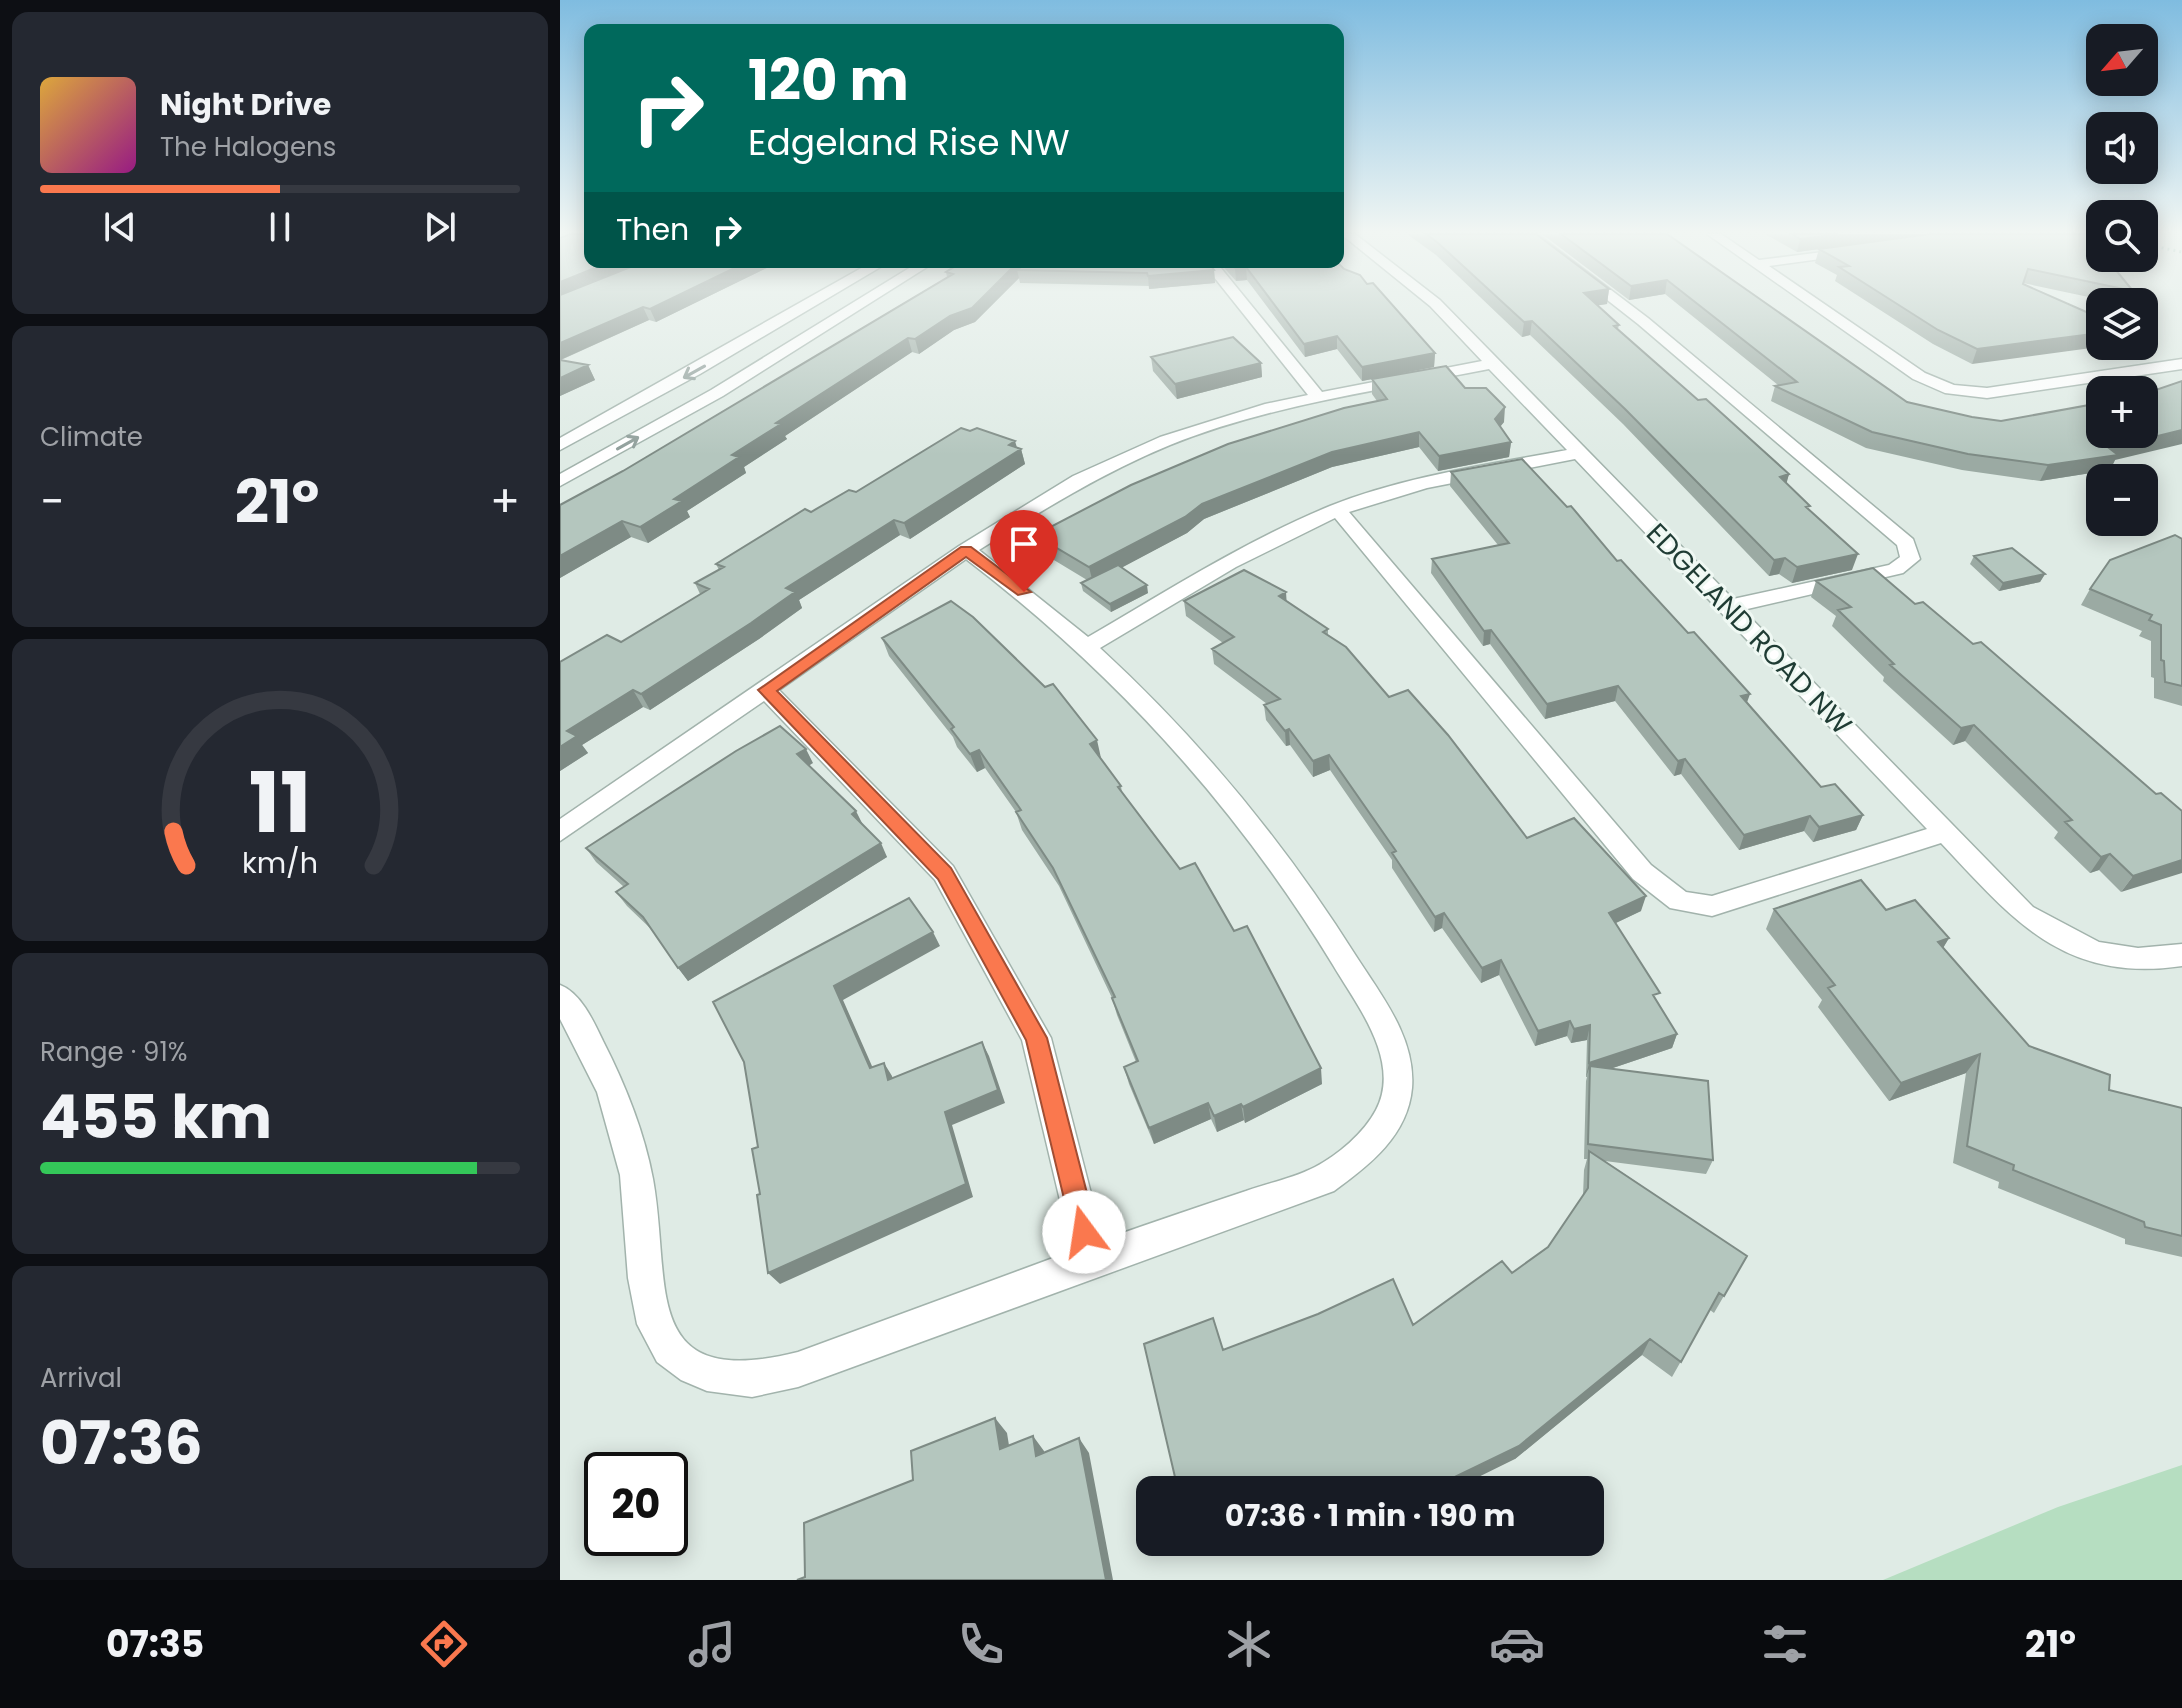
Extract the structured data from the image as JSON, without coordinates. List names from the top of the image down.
{
  "streets": {
    "street": ["EDGELAND ROAD NW"]
  },
  "north": "bottom left",
  "page": {
    "map_buttons": ["+", "−"],
    "turn": ["120 m", "Edgeland Rise NW"],
    "song": ["Night Drive", "The Halogens"],
    "then": "Then",
    "tile": [
      "Climate",
      ["Range · 91%", "455 km"],
      ["Arrival", "07:36"]
    ],
    "heat": ["−", "21°", "+"],
    "limit": "20",
    "trip": "07:36 · 1 min · 190 m",
    "tabs": ["07:35", "21°"],
    "gauge": ["11", "km/h"]
  }
}
